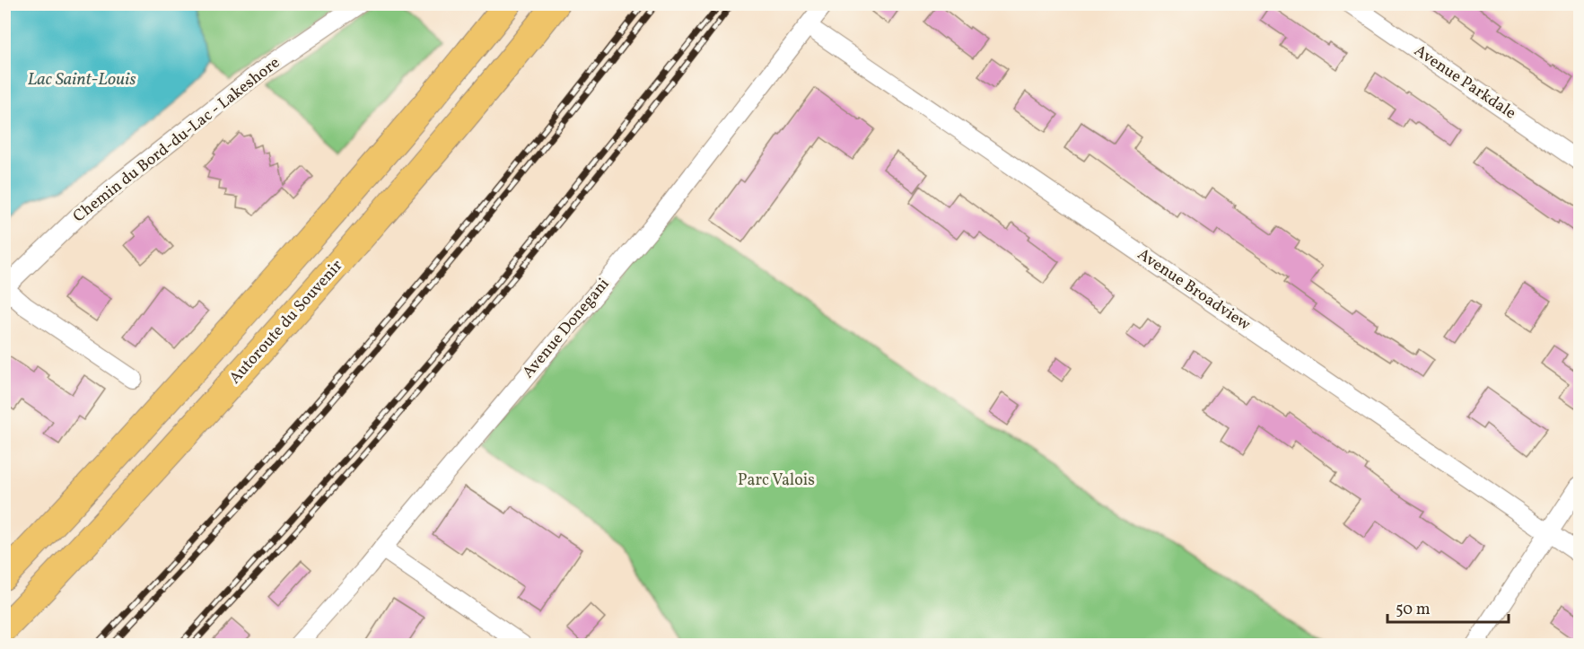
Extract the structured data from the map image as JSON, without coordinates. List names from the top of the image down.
{
  "streets": {
    "highway": ["Autoroute du Souvenir"],
    "street": [
      "Avenue Parkdale",
      "Chemin du Bord-du-Lac - Lakeshore",
      "Avenue Broadview",
      "Avenue Donegani"
    ]
  },
  "crossings": [
    ["Avenue Broadview", "Avenue Donegani"]
  ],
  "water": ["Lac Saint-Louis"],
  "parks": ["Parc Valois"],
  "scale_bar": "50 m"
}
